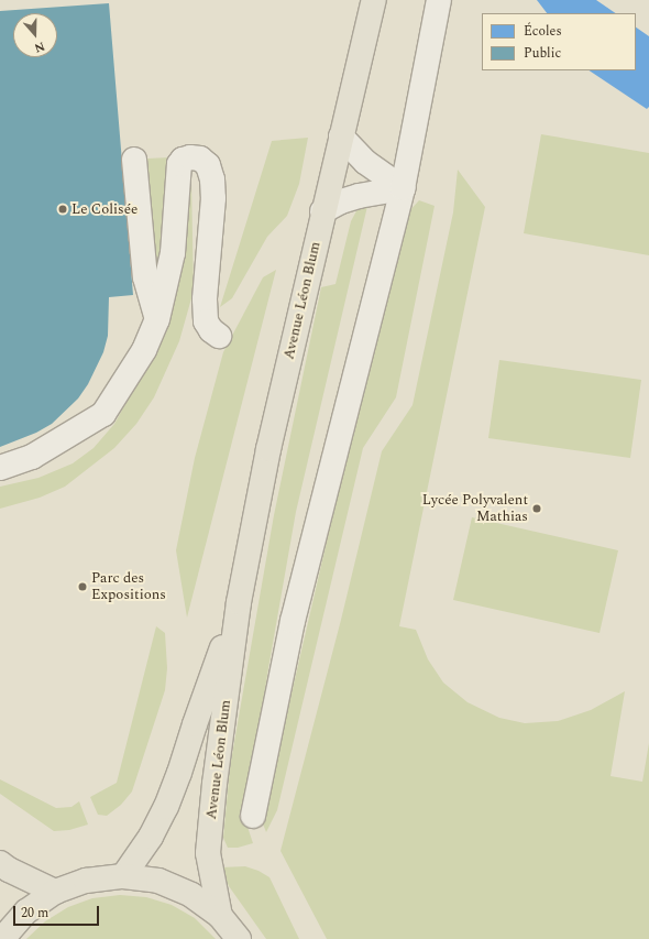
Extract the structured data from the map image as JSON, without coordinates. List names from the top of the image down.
{
  "streets": {
    "main road": ["Avenue Léon Blum"]
  },
  "places": ["Le Colisée", "Lycée Polyvalent Mathias", "Parc des Expositions"],
  "legend": ["Écoles", "Public"],
  "scale_bar": "20 m",
  "north": "bottom"
}
